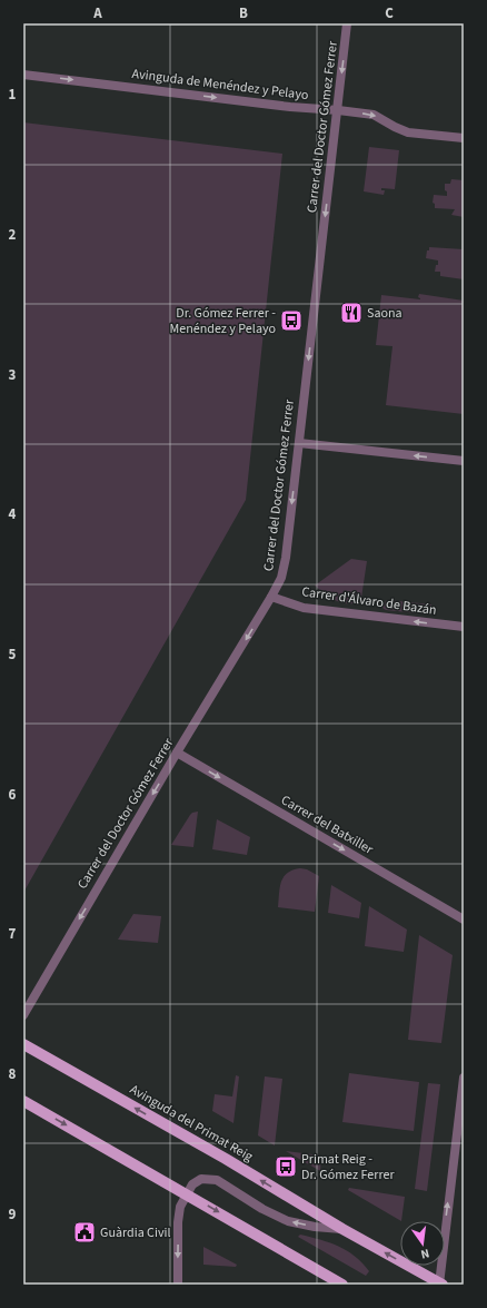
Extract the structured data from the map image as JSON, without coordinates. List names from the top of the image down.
{
  "streets": {
    "main road": ["Avinguda del Primat Reig"],
    "street": [
      "Avinguda de Menéndez y Pelayo",
      "Carrer del Doctor Gómez Ferrer",
      "Carrer d'Álvaro de Bazán",
      "Carrer del Batxiller"
    ]
  },
  "crossings": [
    ["Avinguda de Menéndez y Pelayo", "Carrer del Doctor Gómez Ferrer"],
    ["Carrer del Doctor Gómez Ferrer", "Carrer d'Álvaro de Bazán"],
    ["Carrer del Doctor Gómez Ferrer", "Carrer del Batxiller"]
  ],
  "one_way": [
    "Avinguda de Menéndez y Pelayo",
    "Carrer del Doctor Gómez Ferrer",
    "Carrer d'Álvaro de Bazán",
    "Carrer del Batxiller"
  ],
  "places": {
    "restaurant": ["Saona"],
    "bus stop": ["Dr. Gómez Ferrer - Menéndez y Pelayo", "Primat Reig - Dr. Gómez Ferrer"],
    "public building": ["Guàrdia Civil"]
  },
  "north": "bottom",
  "grid": {
    "columns": ["A", "B", "C"],
    "rows": [
      "1",
      "2",
      "3",
      "4",
      "5",
      "6",
      "7",
      "8",
      "9"
    ]
  }
}
